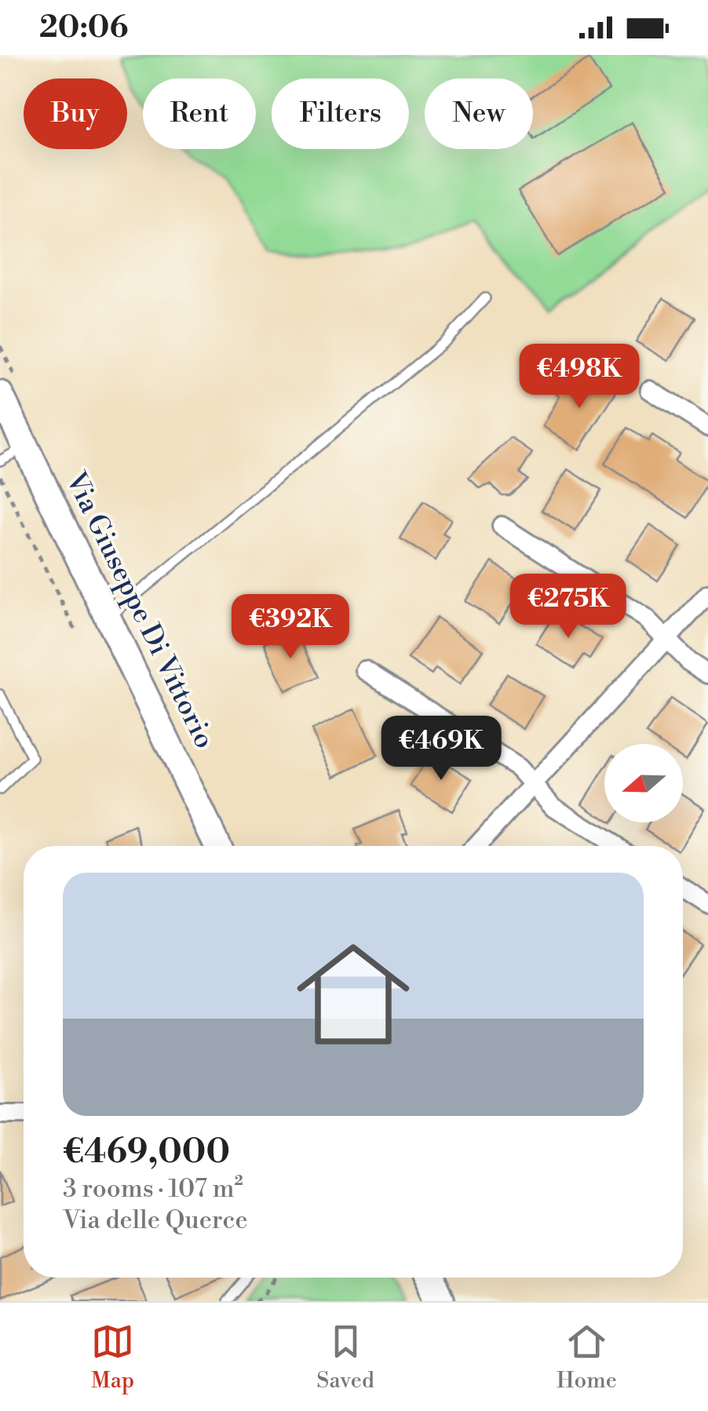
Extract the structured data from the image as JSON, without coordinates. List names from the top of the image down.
{
  "streets": {
    "main road": ["Via Giuseppe Di Vittorio"]
  },
  "north": "left",
  "page": {
    "status": "20:06",
    "chip": [
      "Buy",
      "Rent",
      "Filters",
      "New"
    ],
    "price": [
      "€498K",
      "€275K",
      "€392K",
      "€469K"
    ],
    "list": [
      {
        "name": "€469,000",
        "note": "3 rooms · 107 m² · Via delle Querce"
      }
    ],
    "tabs": ["Map", "Saved", "Home"]
  }
}
